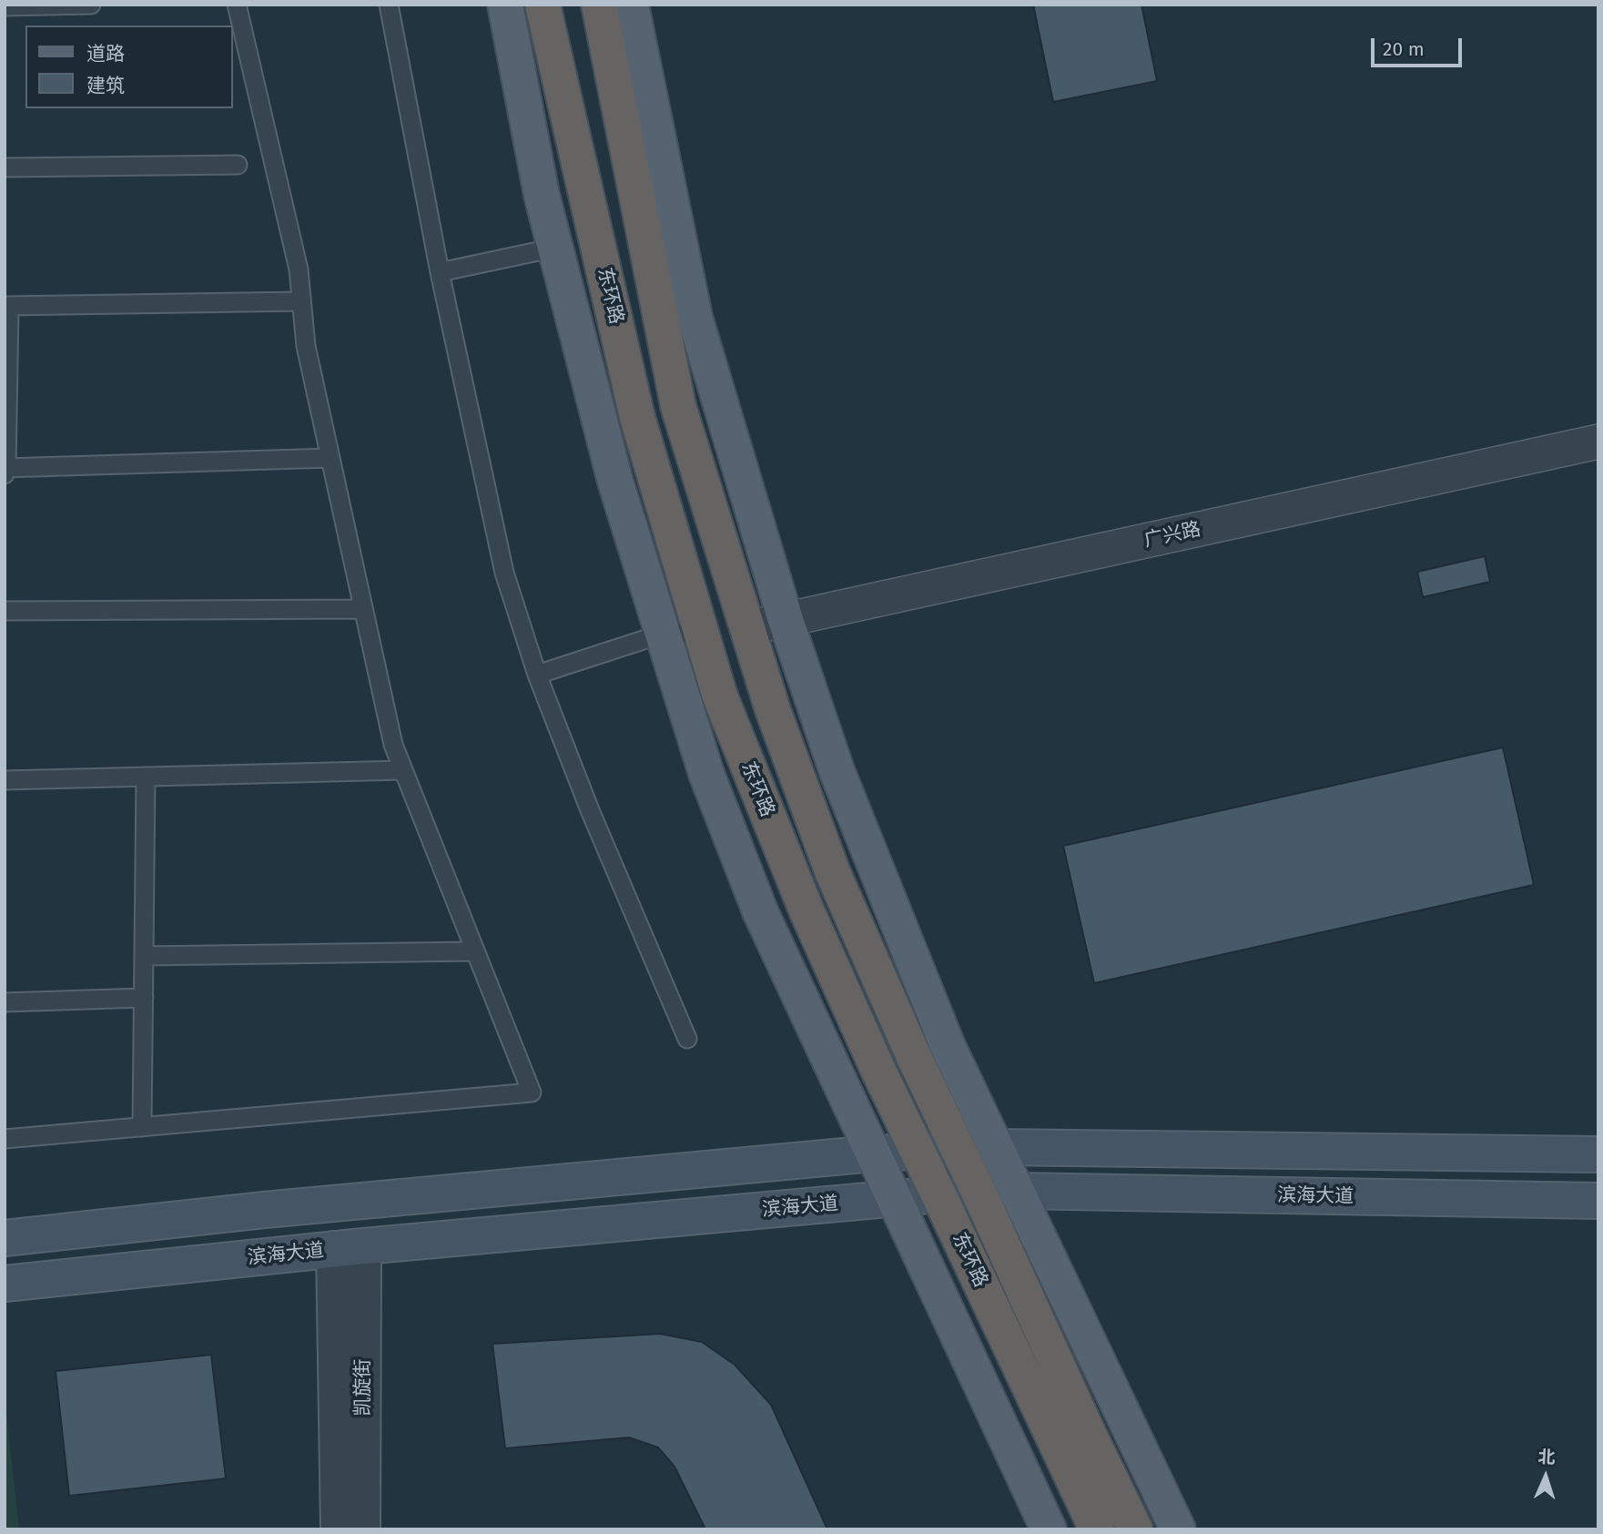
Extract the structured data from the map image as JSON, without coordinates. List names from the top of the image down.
{
  "streets": {
    "highway": ["东环路"],
    "main road": ["滨海大道"],
    "street": ["广兴路", "凯旋街"]
  },
  "crossings": [
    ["东环路", "广兴路"],
    ["东环路", "滨海大道"],
    ["滨海大道", "凯旋街"]
  ],
  "legend": ["道路", "建筑"],
  "scale_bar": "20 m",
  "north": "top"
}
